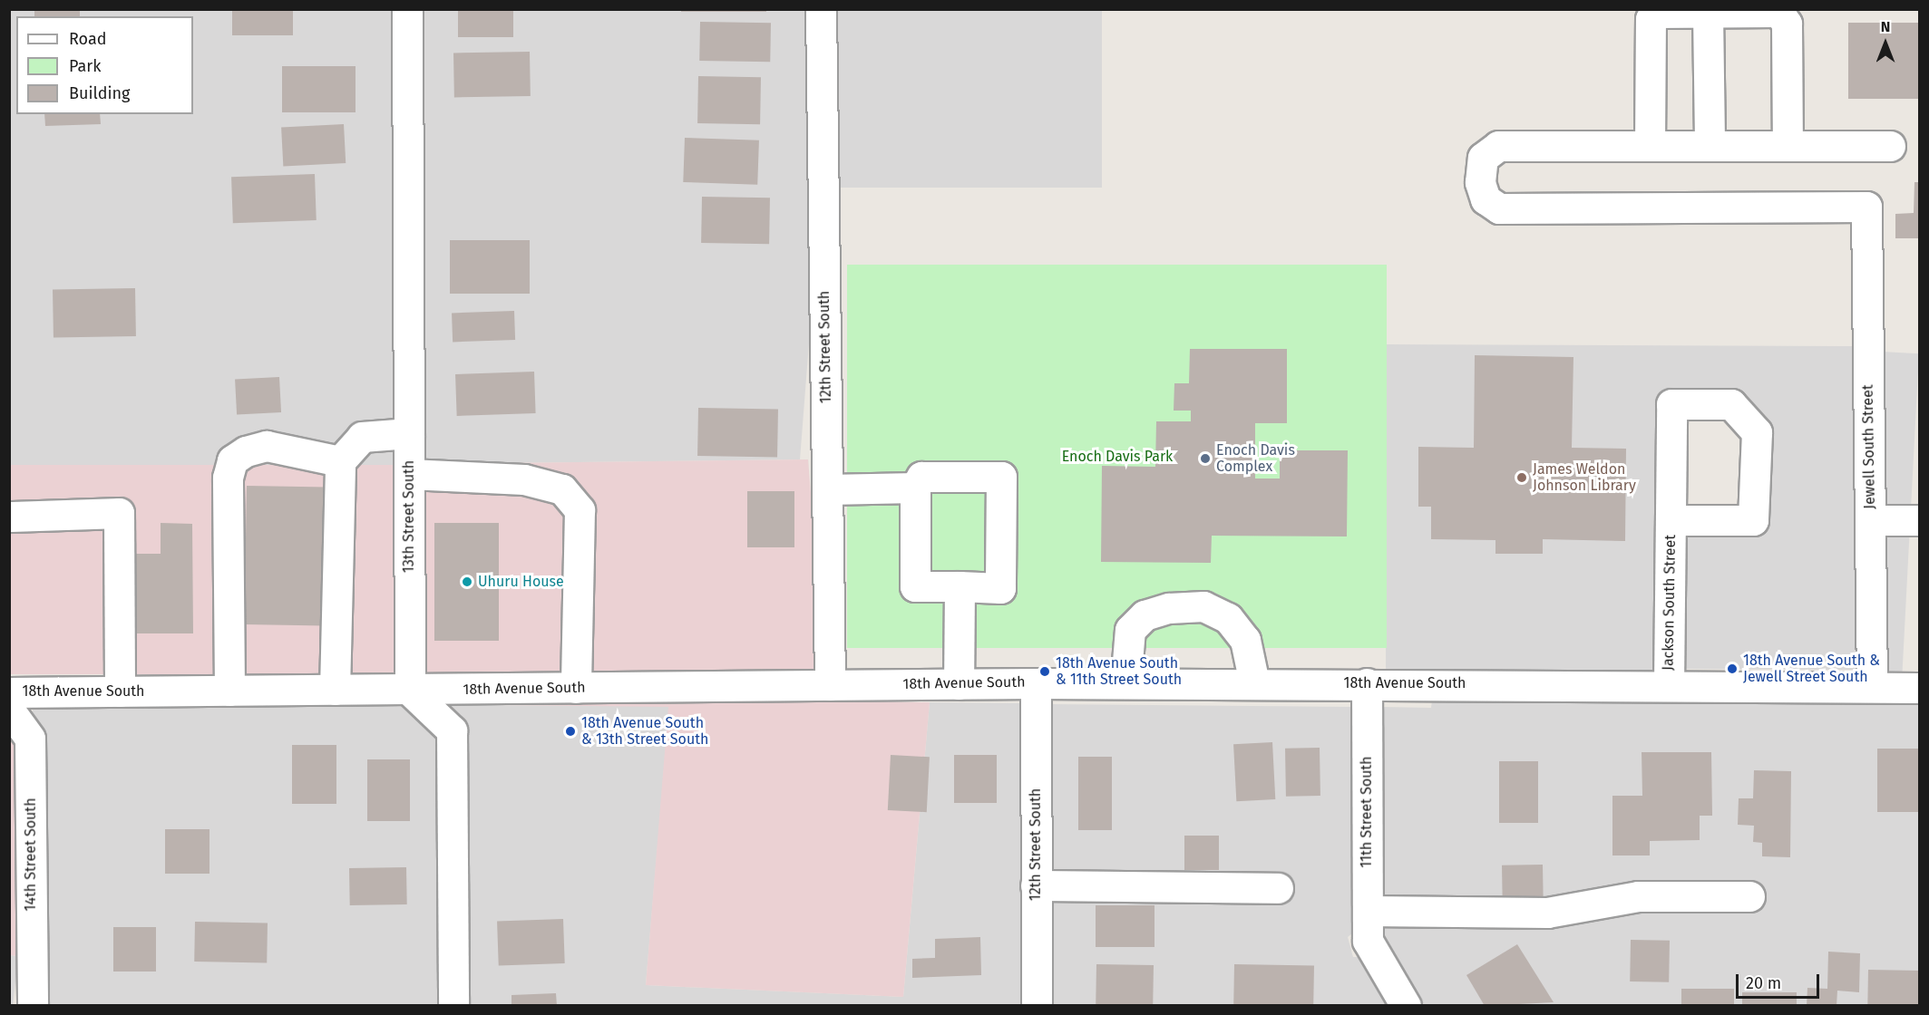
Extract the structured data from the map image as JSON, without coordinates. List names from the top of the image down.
{
  "streets": {
    "street": [
      "12th Street South",
      "Jewell South Street",
      "13th Street South",
      "Jackson South Street",
      "18th Avenue South",
      "11th Street South",
      "14th Street South"
    ]
  },
  "crossings": [
    ["12th Street South", "18th Avenue South"],
    ["Jewell South Street", "18th Avenue South"],
    ["13th Street South", "18th Avenue South"],
    ["Jackson South Street", "18th Avenue South"],
    ["18th Avenue South", "11th Street South"]
  ],
  "parks": ["Enoch Davis Park"],
  "places": [
    "Enoch Davis Complex",
    "James Weldon Johnson Library",
    "Uhuru House",
    "18th Avenue South & Jewell Street South",
    "18th Avenue South & 11th Street South",
    "18th Avenue South & 13th Street South"
  ],
  "legend": ["Road", "Park", "Building"],
  "scale_bar": "20 m",
  "north": "top"
}
